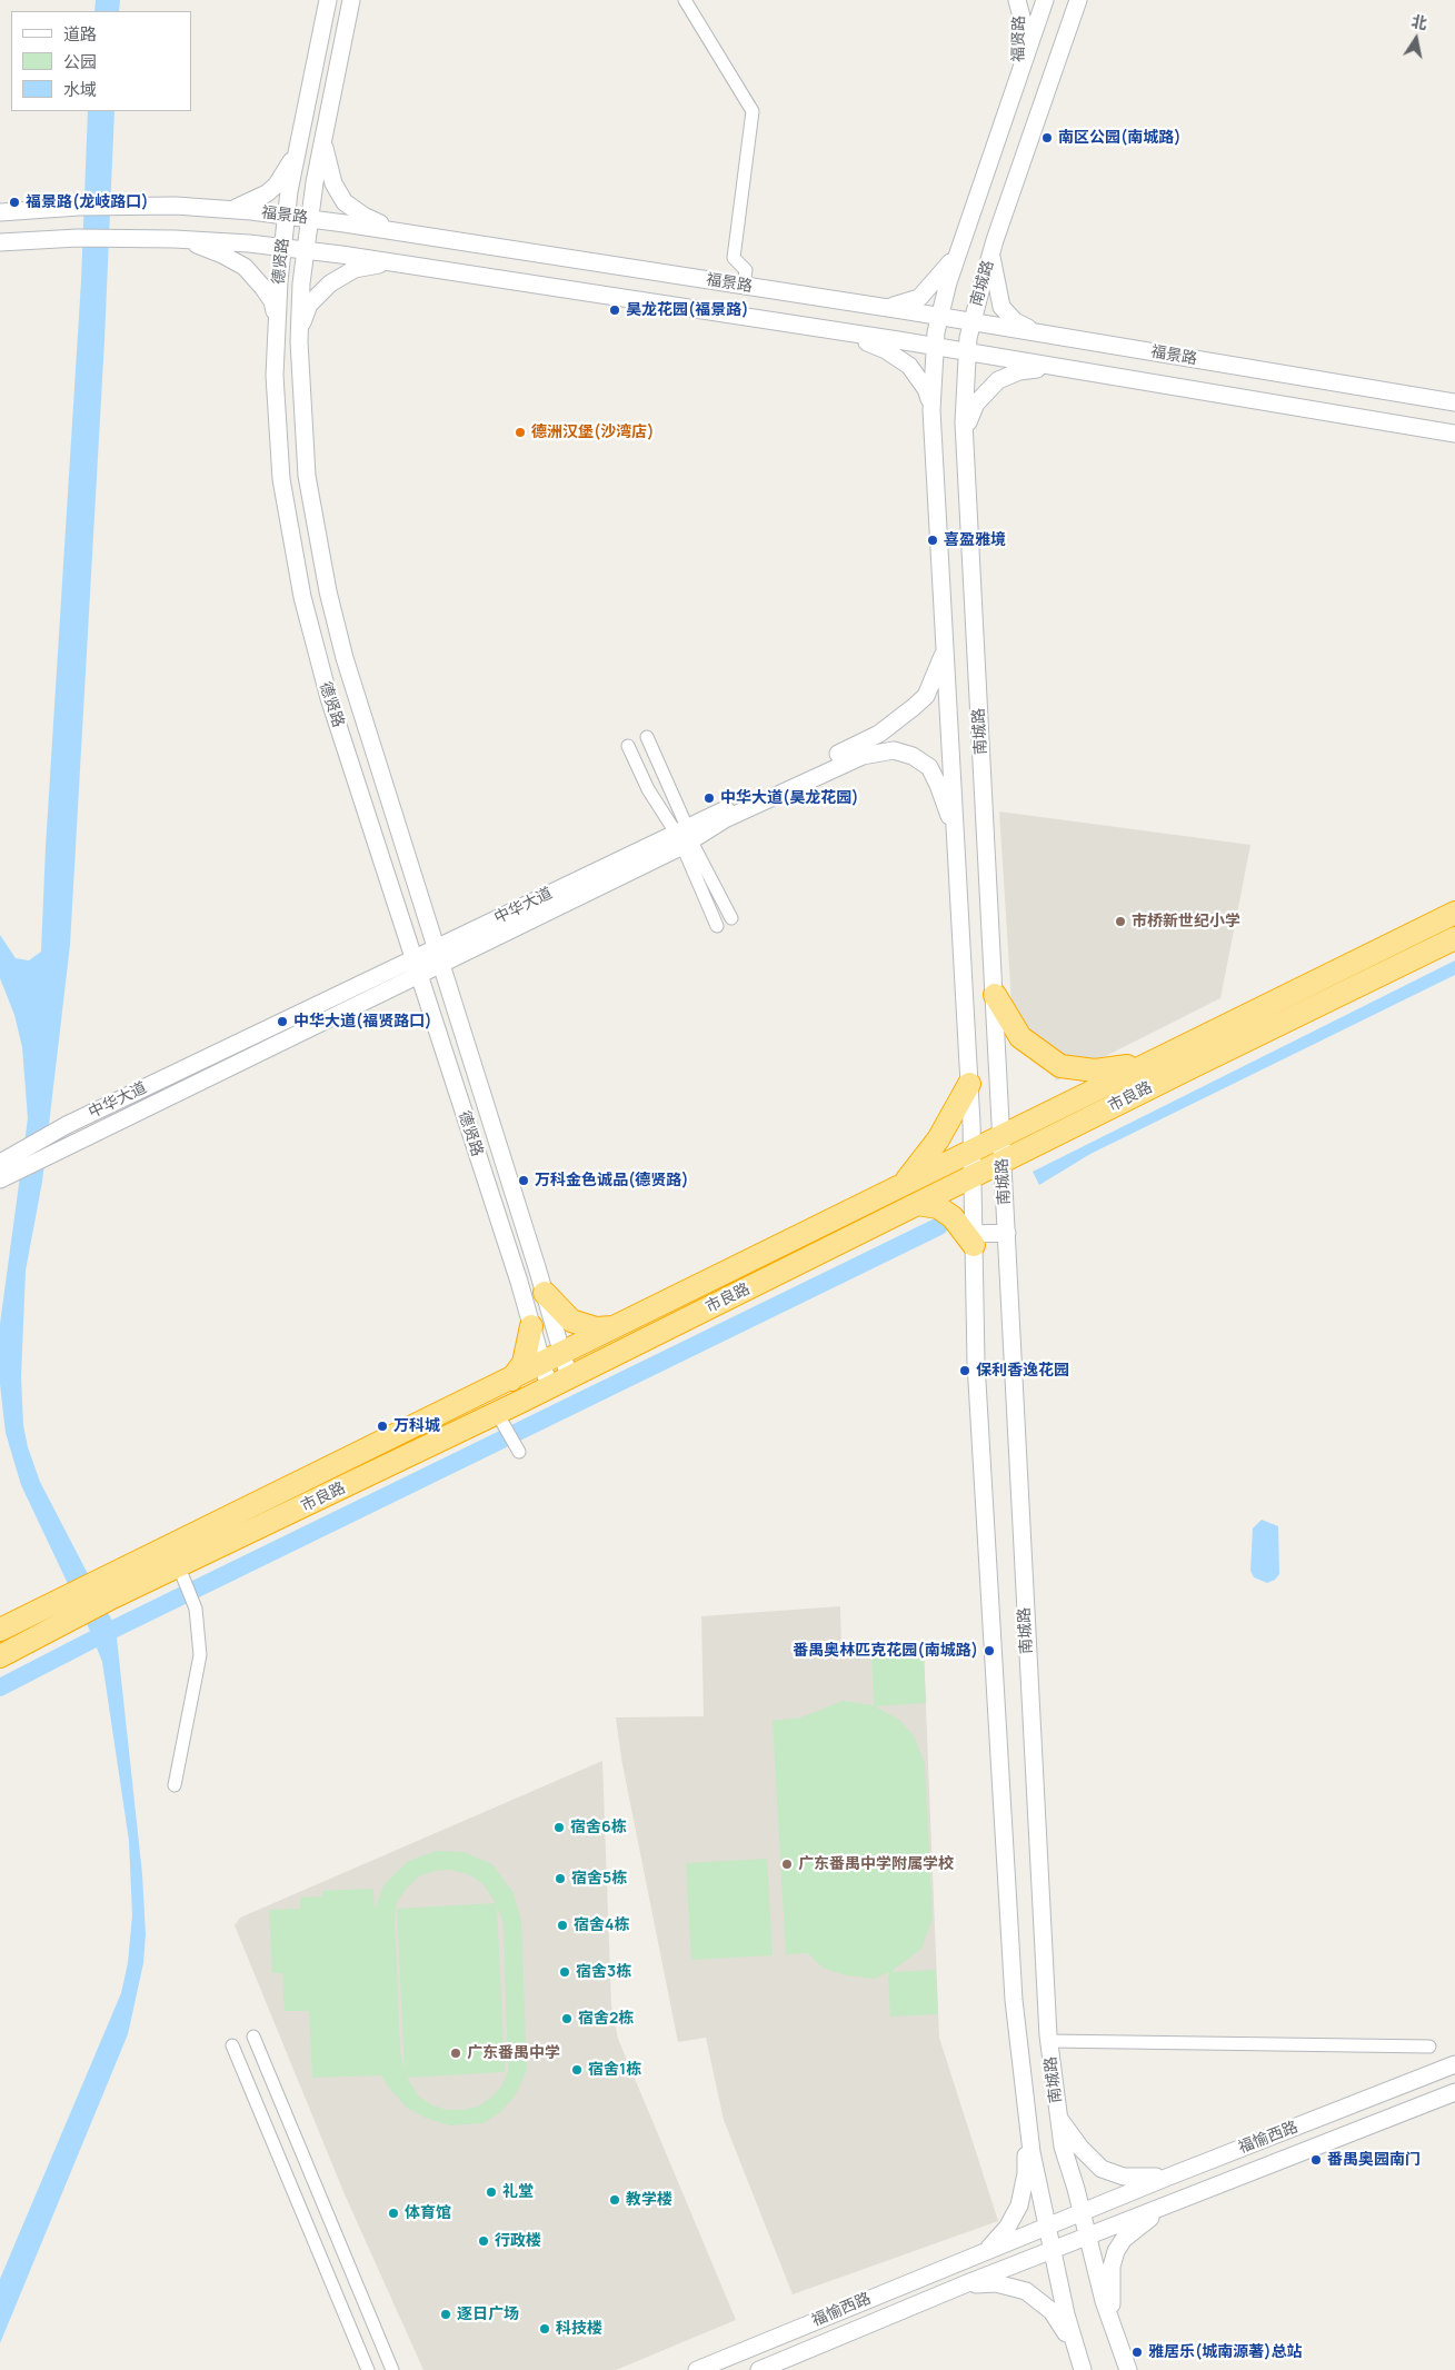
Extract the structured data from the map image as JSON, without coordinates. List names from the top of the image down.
{
  "streets": {
    "highway": ["市良路"],
    "street": [
      "福贤路",
      "福景路",
      "德贤路",
      "南城路",
      "中华大道",
      "福愉西路"
    ]
  },
  "crossings": [
    ["福贤路", "南城路"],
    ["福景路", "德贤路"],
    ["福景路", "南城路"],
    ["德贤路", "中华大道"],
    ["德贤路", "市良路"],
    ["南城路", "中华大道"],
    ["南城路", "市良路"],
    ["南城路", "福愉西路"]
  ],
  "places": [
    "南区公园(南城路)",
    "福景路(龙岐路口)",
    "昊龙花园(福景路)",
    "德洲汉堡(沙湾店)",
    "喜盈雅境",
    "中华大道(昊龙花园)",
    "市桥新世纪小学",
    "中华大道(福贤路口)",
    "万科金色诚品(德贤路)",
    "保利香逸花园",
    "万科城",
    "番禺奥林匹克花园(南城路)",
    "宿舍6栋",
    "广东番禺中学附属学校",
    "宿舍5栋",
    "宿舍4栋",
    "宿舍3栋",
    "宿舍2栋",
    "广东番禺中学",
    "宿舍1栋",
    "番禺奥园南门",
    "礼堂",
    "教学楼",
    "体育馆",
    "行政楼",
    "逐日广场",
    "科技楼",
    "雅居乐(城南源著)总站"
  ],
  "legend": ["道路", "公园", "水域"],
  "north": "top"
}
